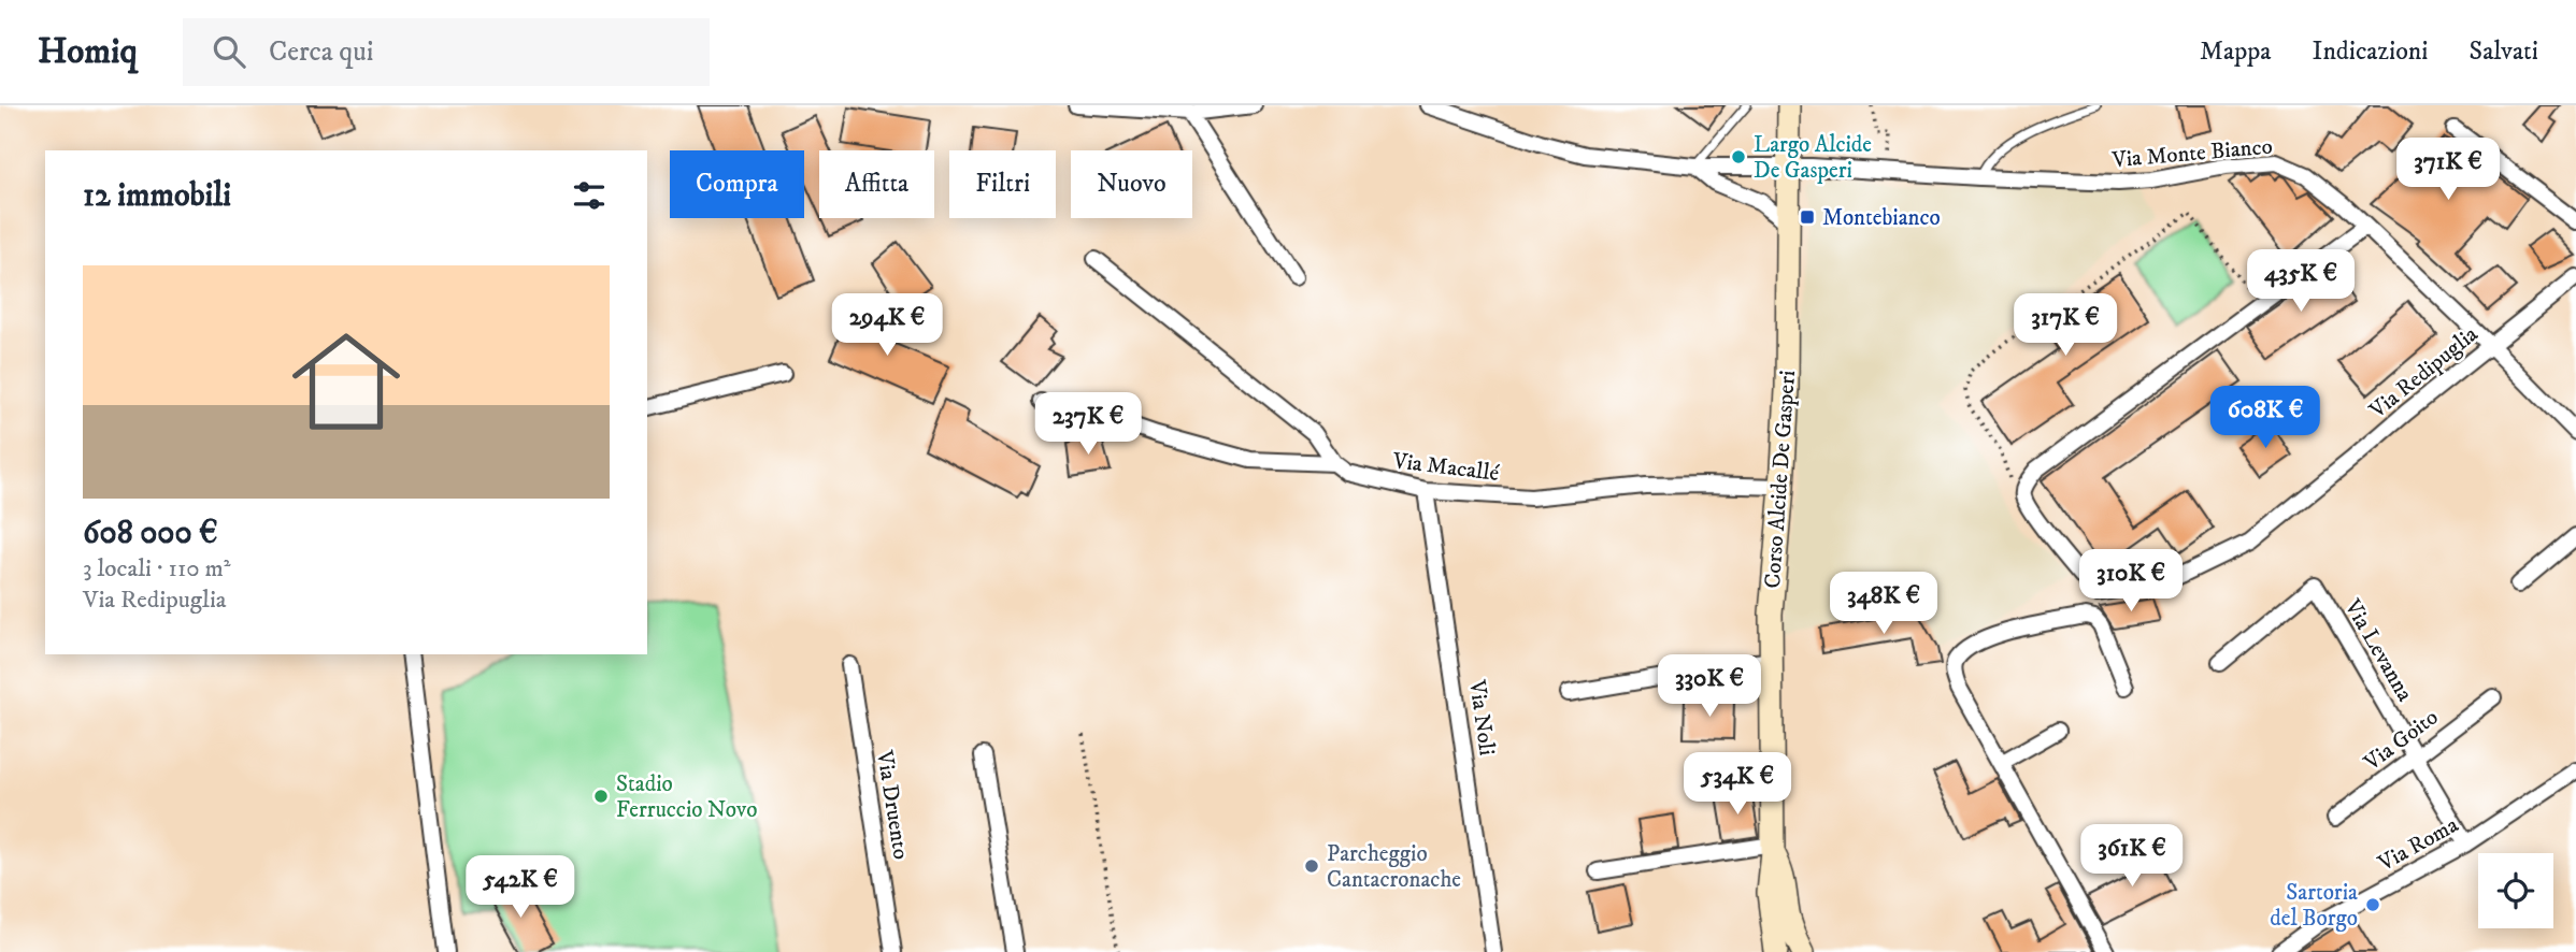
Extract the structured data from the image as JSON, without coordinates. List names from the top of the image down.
{
  "streets": {
    "street": [
      "Via Monte Bianco",
      "Via Redipuglia",
      "Via Macallé",
      "Corso Alcide De Gasperi",
      "Via Levanna",
      "Via Noli",
      "Via Goito",
      "Via Druento",
      "Via Roma"
    ]
  },
  "crossings": [
    ["Via Monte Bianco", "Via Redipuglia"],
    ["Via Monte Bianco", "Corso Alcide De Gasperi"],
    ["Via Macallé", "Corso Alcide De Gasperi"],
    ["Via Macallé", "Via Noli"],
    ["Via Levanna", "Via Goito"],
    ["Via Levanna", "Via Roma"]
  ],
  "places": {
    "other": [
      "Largo Alcide De Gasperi",
      "Stadio Ferruccio Novo",
      "Parcheggio Cantacronache",
      "Sartoria del Borgo"
    ],
    "transit": ["Montebianco"]
  },
  "page": {
    "header": "Homiq",
    "search": "Cerca qui",
    "nav": ["Mappa", "Indicazioni", "Salvati"],
    "price": [
      "371K €",
      "435K €",
      "294K €",
      "317K €",
      "608K €",
      "237K €",
      "310K €",
      "348K €",
      "330K €",
      "534K €",
      "361K €",
      "542K €"
    ],
    "chip": [
      "Compra",
      "Affitta",
      "Filtri",
      "Nuovo"
    ],
    "heading": "12 immobili",
    "list": [
      {
        "name": "608 000 €",
        "note": "3 locali · 110 m² · Via Redipuglia"
      }
    ]
  }
}
